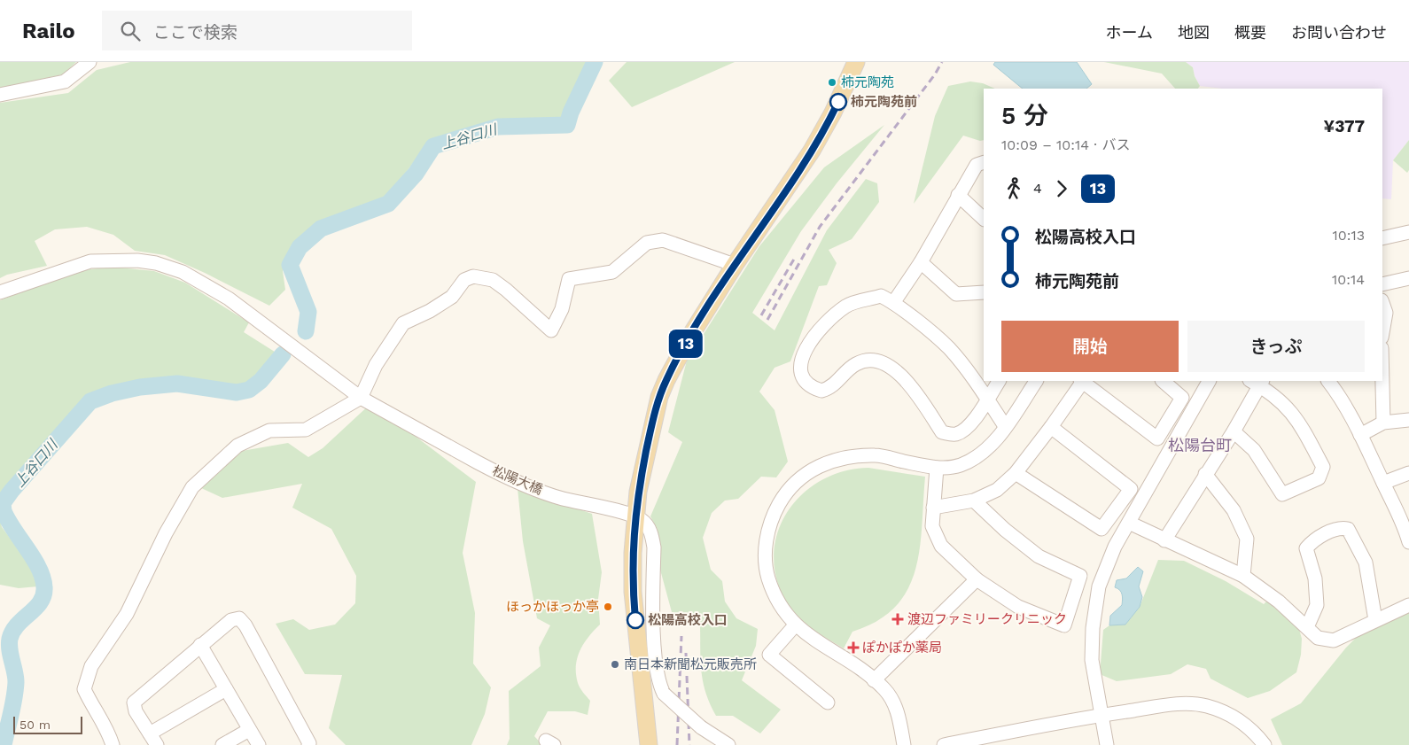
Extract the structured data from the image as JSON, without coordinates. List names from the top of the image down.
{
  "streets": {
    "street": ["松陽大橋"]
  },
  "districts": ["松陽台町"],
  "water": ["上谷口川"],
  "places": {
    "other": [
      "柿元陶苑",
      "柿元陶苑前",
      "ほっかほっか亭",
      "松陽高校入口",
      "南日本新聞松元販売所"
    ],
    "health": ["渡辺ファミリークリニック", "ぽかぽか薬局"]
  },
  "lines": ["bus line 13"],
  "scale_bar": "50 m",
  "page": {
    "header": "Railo",
    "search": "ここで検索",
    "nav": [
      "ホーム",
      "地図",
      "概要",
      "お問い合わせ"
    ],
    "on_map": "13",
    "heading": ["5 分", "10:09 – 10:14 · バス", "¥377"],
    "legs": ["4", "13"],
    "list": [
      {
        "name": "松陽高校入口",
        "value": "10:13"
      },
      {
        "name": "柿元陶苑前",
        "value": "10:14"
      }
    ],
    "buttons": ["開始", "きっぷ"],
    "scale": "50 m"
  }
}
